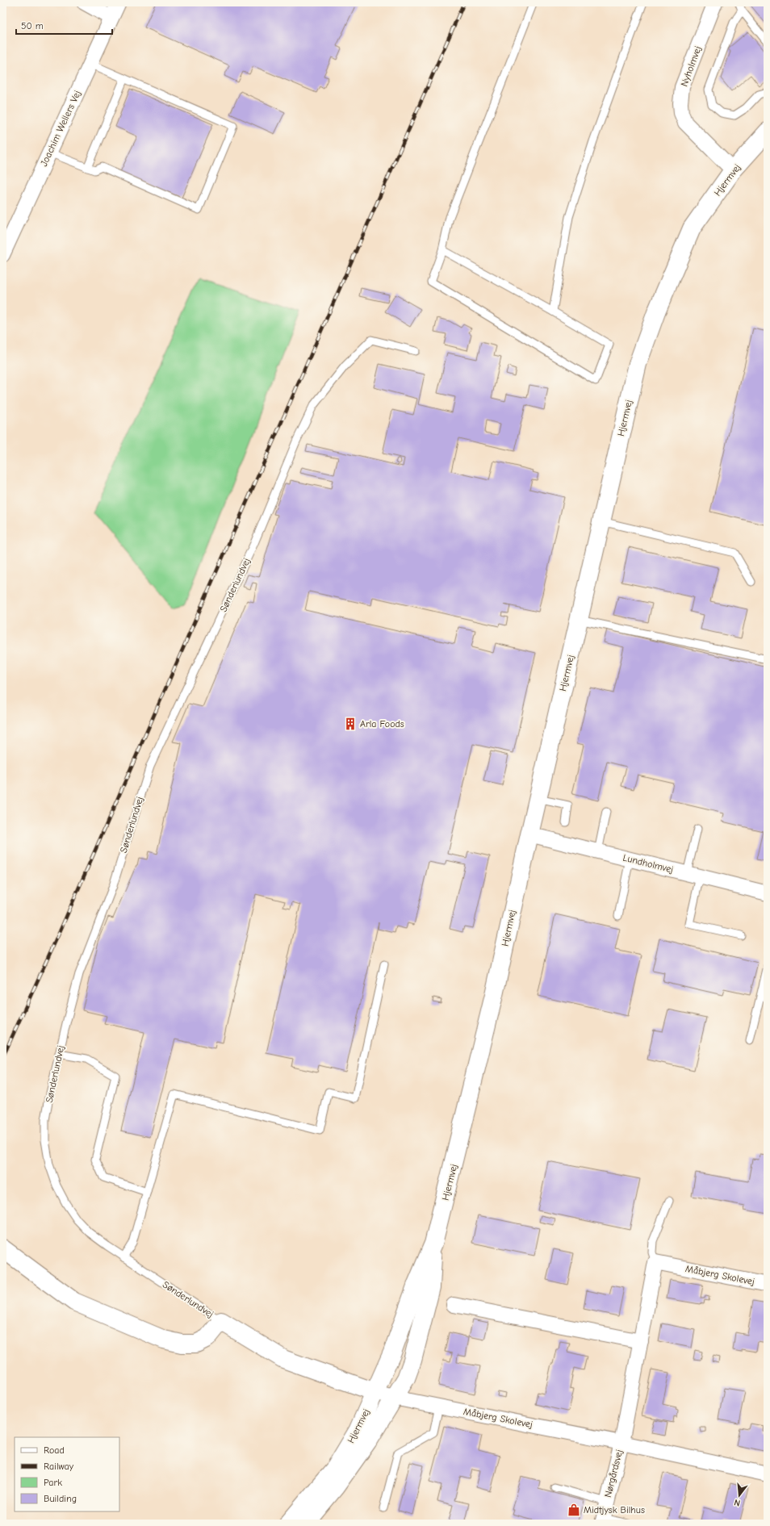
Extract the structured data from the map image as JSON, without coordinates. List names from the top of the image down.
{
  "streets": {
    "street": [
      "Nyholmvej",
      "Joachim Wellers Vej",
      "Hjermvej",
      "Sønderlundvej",
      "Lundholmvej",
      "Måbjerg Skolevej",
      "Nørgårdsvej"
    ]
  },
  "crossings": [
    ["Nyholmvej", "Hjermvej"],
    ["Hjermvej", "Sønderlundvej"],
    ["Hjermvej", "Lundholmvej"],
    ["Hjermvej", "Måbjerg Skolevej"],
    ["Sønderlundvej", "Måbjerg Skolevej"],
    ["Måbjerg Skolevej", "Nørgårdsvej"]
  ],
  "places": {
    "building": ["Arla Foods"],
    "shop": ["Midtjysk Bilhus"]
  },
  "legend": [
    "Road",
    "Railway",
    "Park",
    "Building"
  ],
  "scale_bar": "50 m",
  "north": "bottom"
}
